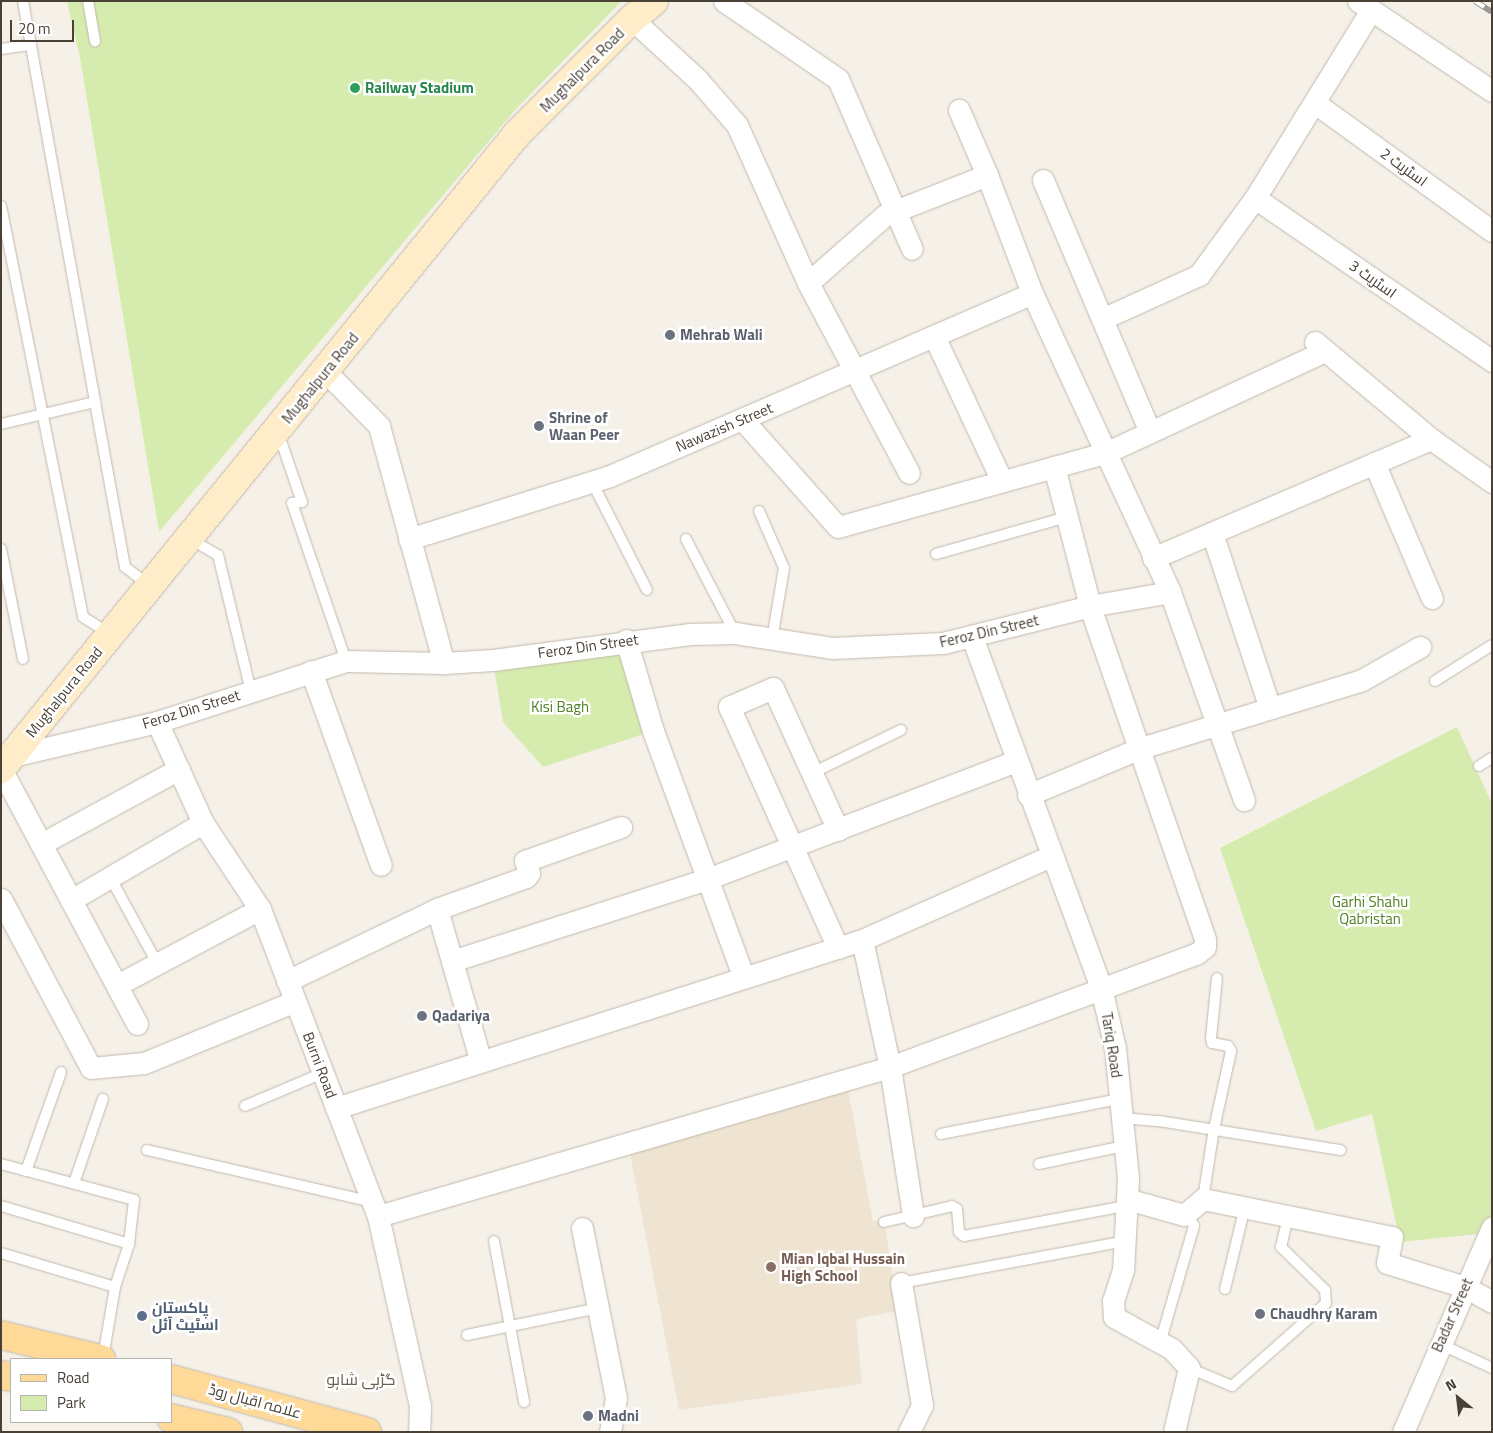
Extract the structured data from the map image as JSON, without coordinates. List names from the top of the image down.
{
  "streets": {
    "main road": ["Mughalpura Road", "علامہ اقبال روڈ"],
    "street": [
      "اسٹریٹ 2",
      "اسٹریٹ 3",
      "Nawazish Street",
      "Feroz Din Street",
      "Tariq Road",
      "Burni Road",
      "Badar Street"
    ]
  },
  "crossings": [
    ["Mughalpura Road", "Feroz Din Street"],
    ["Feroz Din Street", "Tariq Road"],
    ["Feroz Din Street", "Burni Road"]
  ],
  "districts": ["گڑہی شاہو"],
  "parks": ["Kisi Bagh", "Garhi Shahu Qabristan"],
  "places": [
    "Railway Stadium",
    "Mehrab Wali",
    "Shrine of Waan Peer",
    "Qadariya",
    "Mian Iqbal Hussain High School",
    "Chaudhry Karam",
    "پاکستان اسٹیٹ آئل",
    "Madni"
  ],
  "legend": ["Road", "Park"],
  "scale_bar": "20 m",
  "north": "top left"
}
